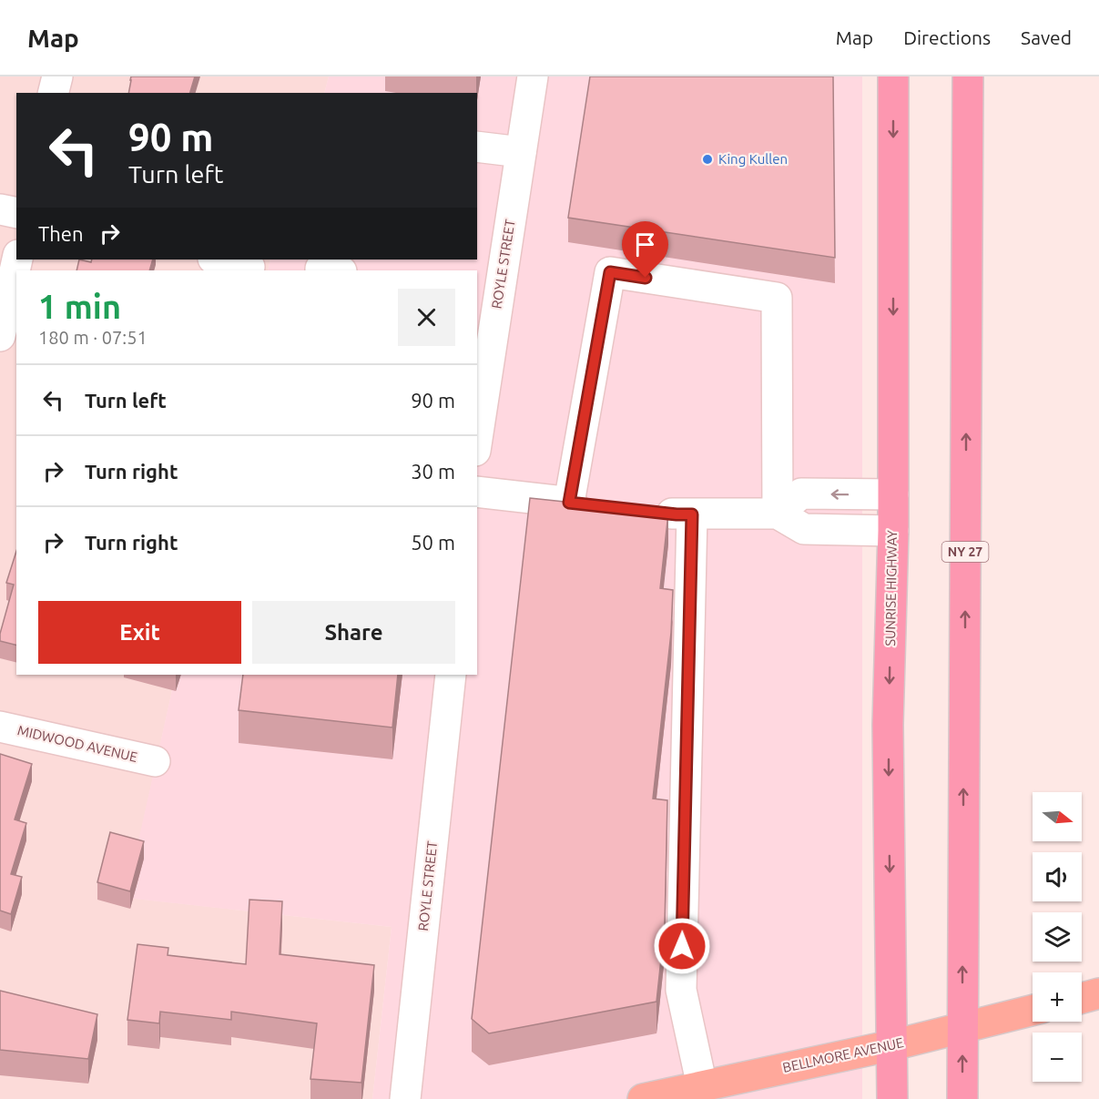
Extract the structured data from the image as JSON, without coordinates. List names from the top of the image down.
{
  "streets": {
    "highway": ["NY 27", "SUNRISE HIGHWAY"],
    "main road": ["BELLMORE AVENUE"],
    "street": ["ROYLE STREET", "MIDWOOD AVENUE"]
  },
  "crossings": [
    ["NY 27", "BELLMORE AVENUE"],
    ["SUNRISE HIGHWAY", "BELLMORE AVENUE"]
  ],
  "places": ["King Kullen"],
  "north": "right",
  "page": {
    "header": "Map",
    "nav": ["Map", "Directions", "Saved"],
    "turn": ["90 m", "Turn left"],
    "then": "Then",
    "heading": ["1 min", "180 m · 07:51"],
    "list": [
      {
        "name": "Turn left",
        "value": "90 m"
      },
      {
        "name": "Turn right",
        "value": "30 m"
      },
      {
        "name": "Turn right",
        "value": "50 m"
      }
    ],
    "buttons": ["Exit", "Share"],
    "map_buttons": ["+", "−"]
  }
}
